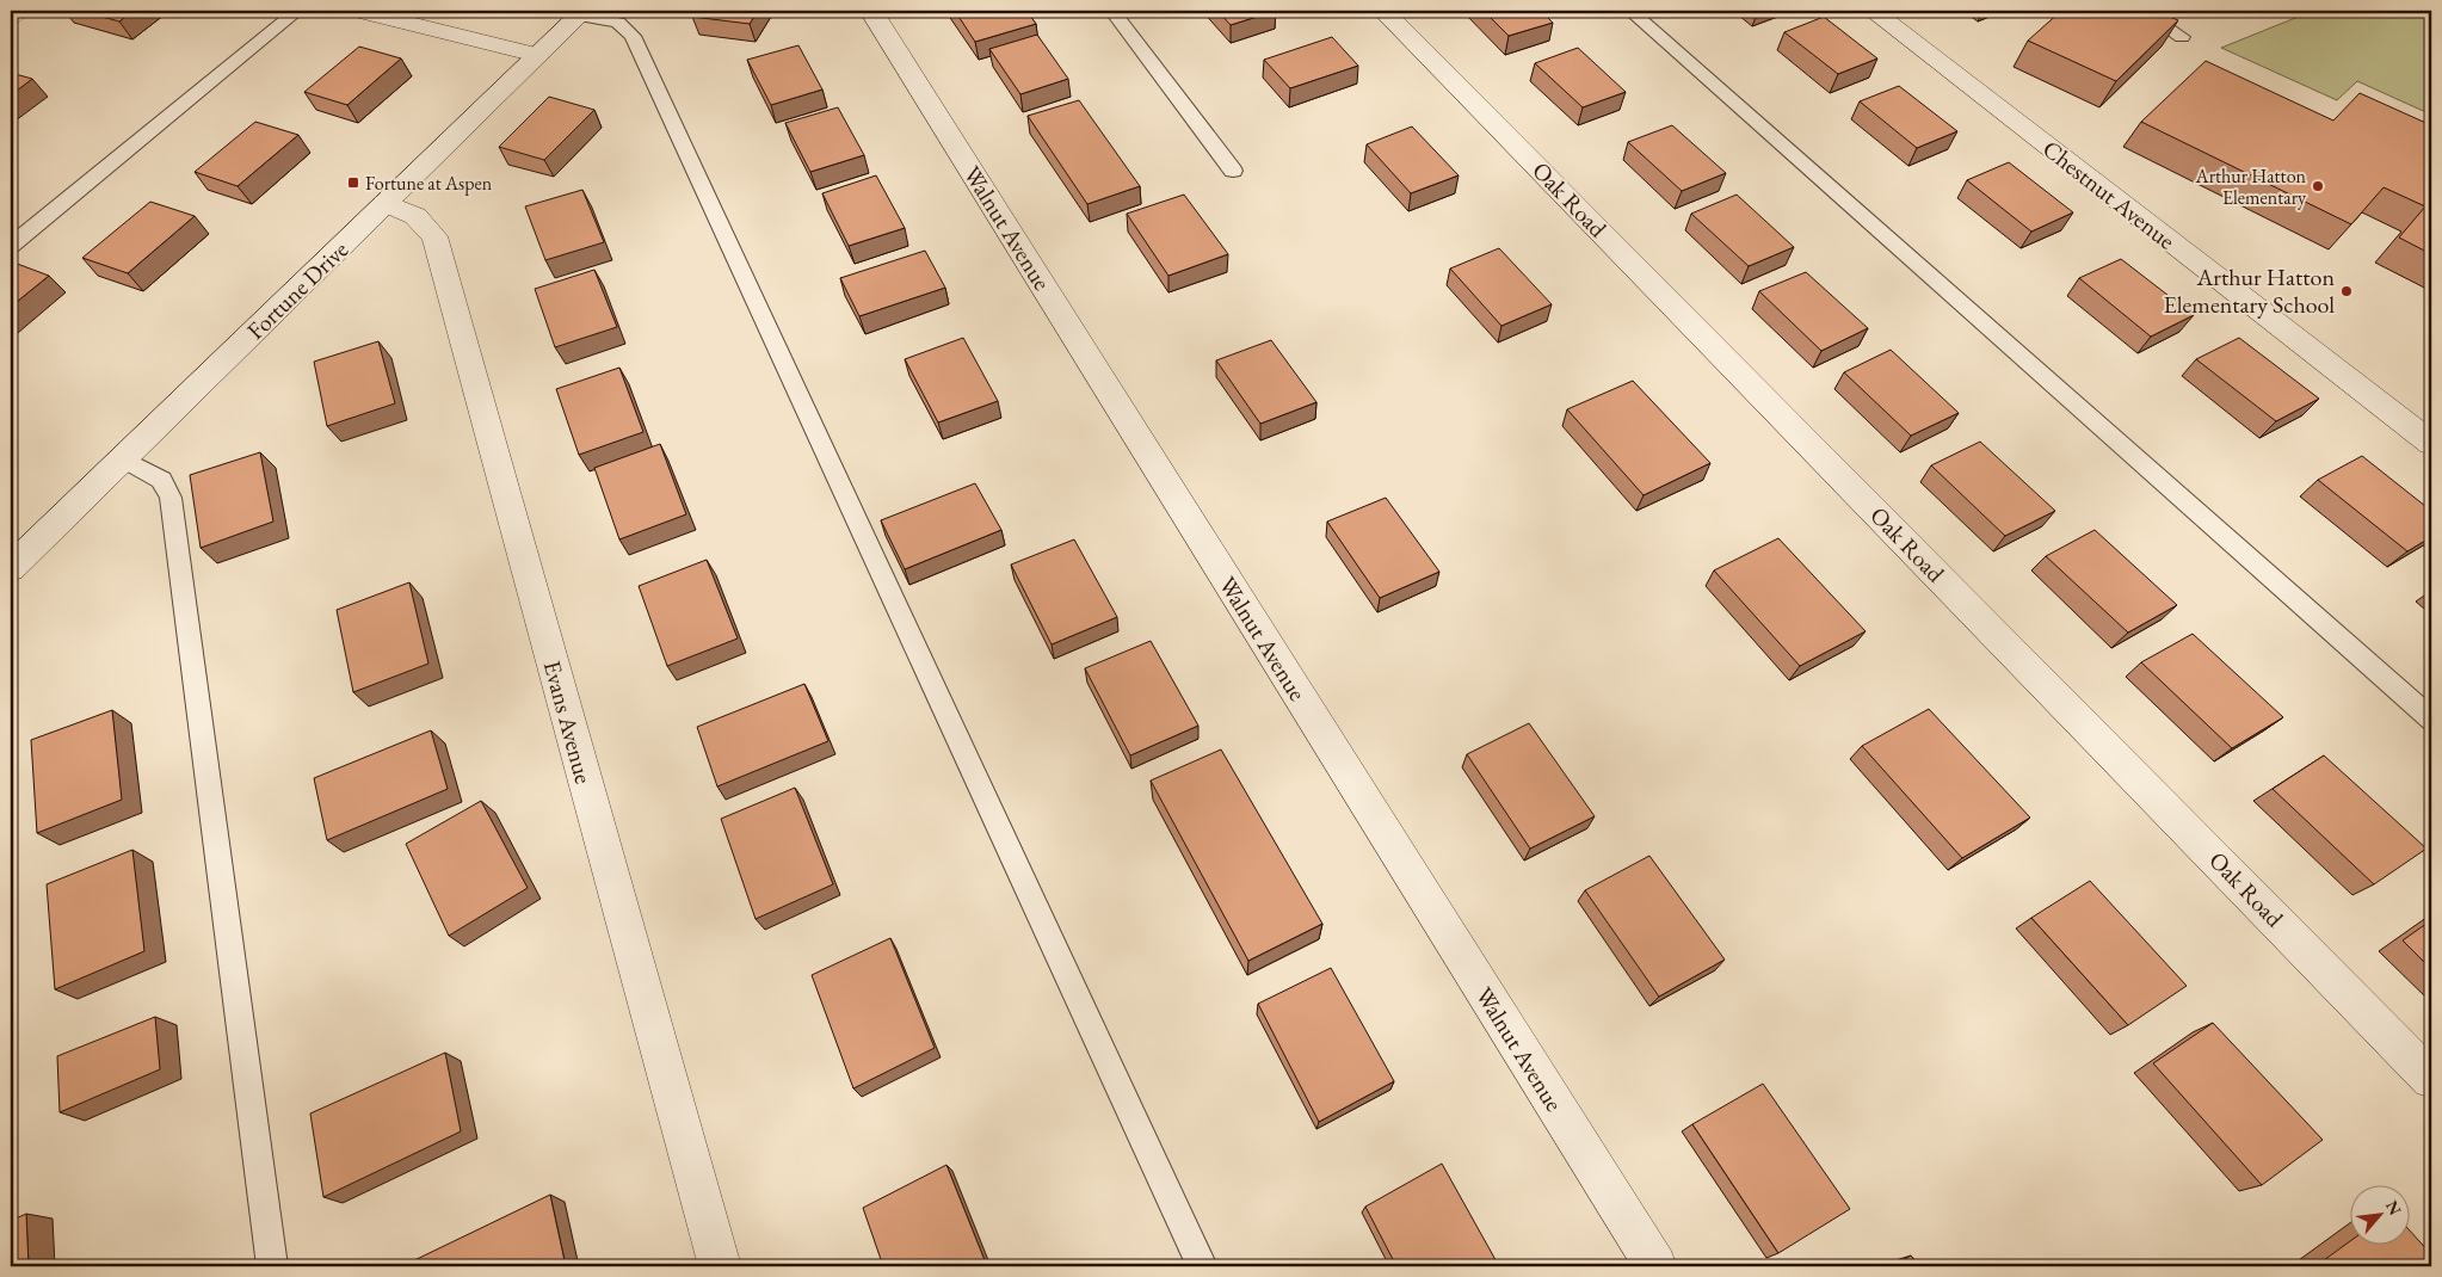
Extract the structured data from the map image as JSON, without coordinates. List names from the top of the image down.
{
  "streets": {
    "street": [
      "Chestnut Avenue",
      "Oak Road",
      "Walnut Avenue",
      "Fortune Drive",
      "Evans Avenue"
    ]
  },
  "crossings": [
    ["Fortune Drive", "Evans Avenue"]
  ],
  "places": {
    "transit": ["Fortune at Aspen"],
    "other": ["Arthur Hatton Elementary", "Arthur Hatton Elementary School"]
  },
  "north": "top right"
}
